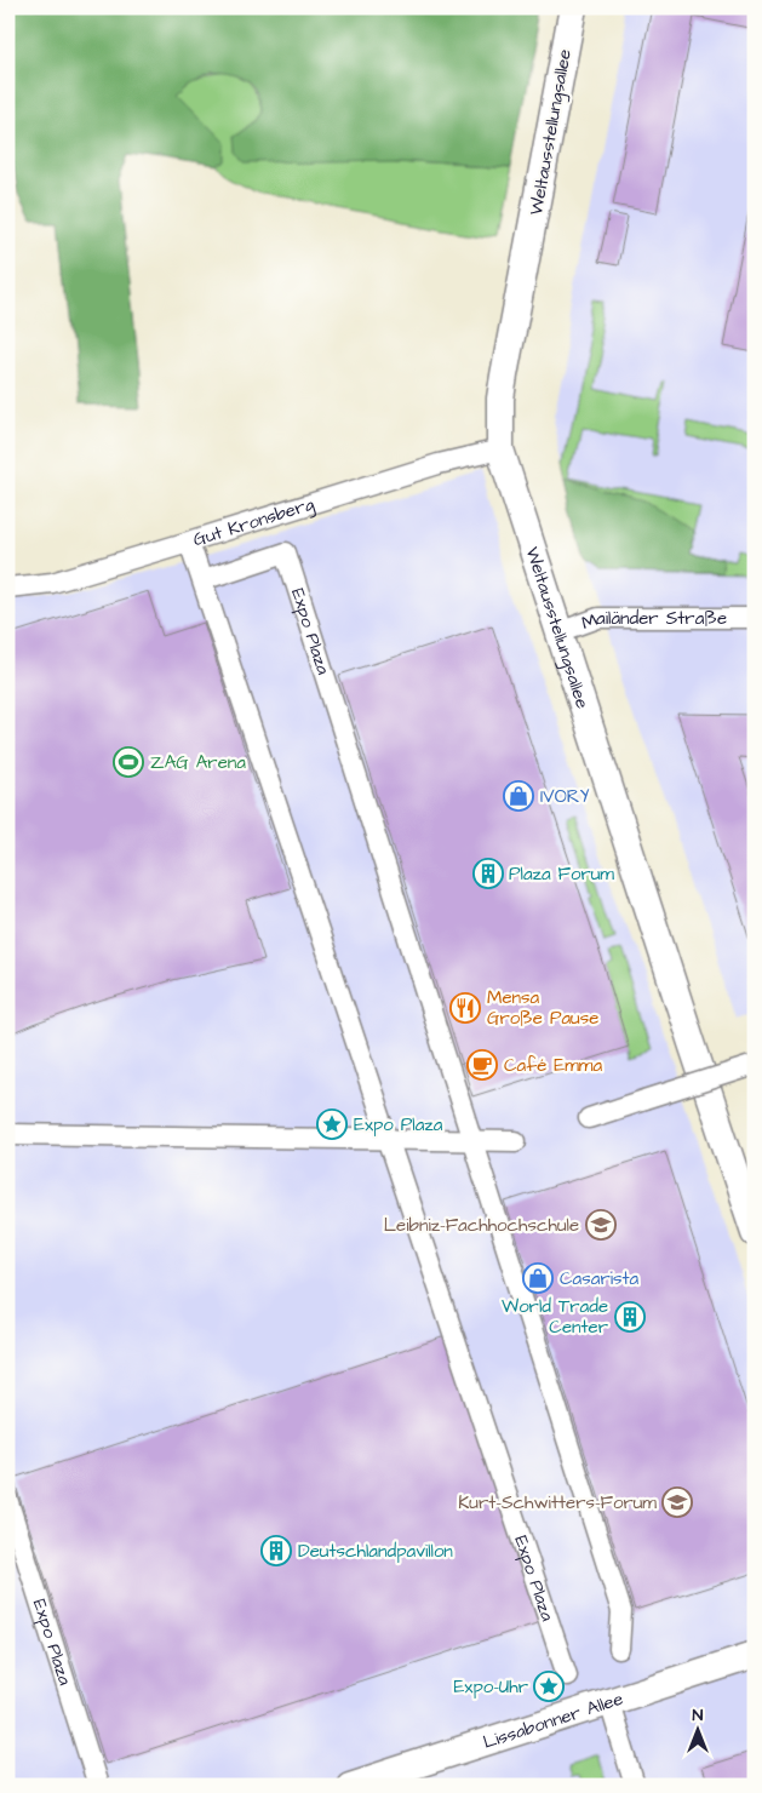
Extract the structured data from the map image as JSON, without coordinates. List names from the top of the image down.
{
  "streets": {
    "main road": ["Weltausstellungsallee", "Lissabonner Allee"],
    "street": ["Gut Kronsberg", "Mailänder Straße", "Expo Plaza"]
  },
  "crossings": [
    ["Weltausstellungsallee", "Gut Kronsberg"],
    ["Weltausstellungsallee", "Mailänder Straße"],
    ["Gut Kronsberg", "Expo Plaza"]
  ],
  "places": {
    "sports": ["ZAG Arena"],
    "shop": ["IVORY", "Casarista"],
    "building": ["Plaza Forum", "World Trade Center", "Deutschlandpavillon"],
    "restaurant": ["Mensa Große Pause"],
    "cafe": ["Café Emma"],
    "place": ["Expo Plaza", "Expo-Uhr"],
    "school or university": ["Leibniz-Fachhochschule", "Kurt-Schwitters-Forum"]
  },
  "north": "top"
}
